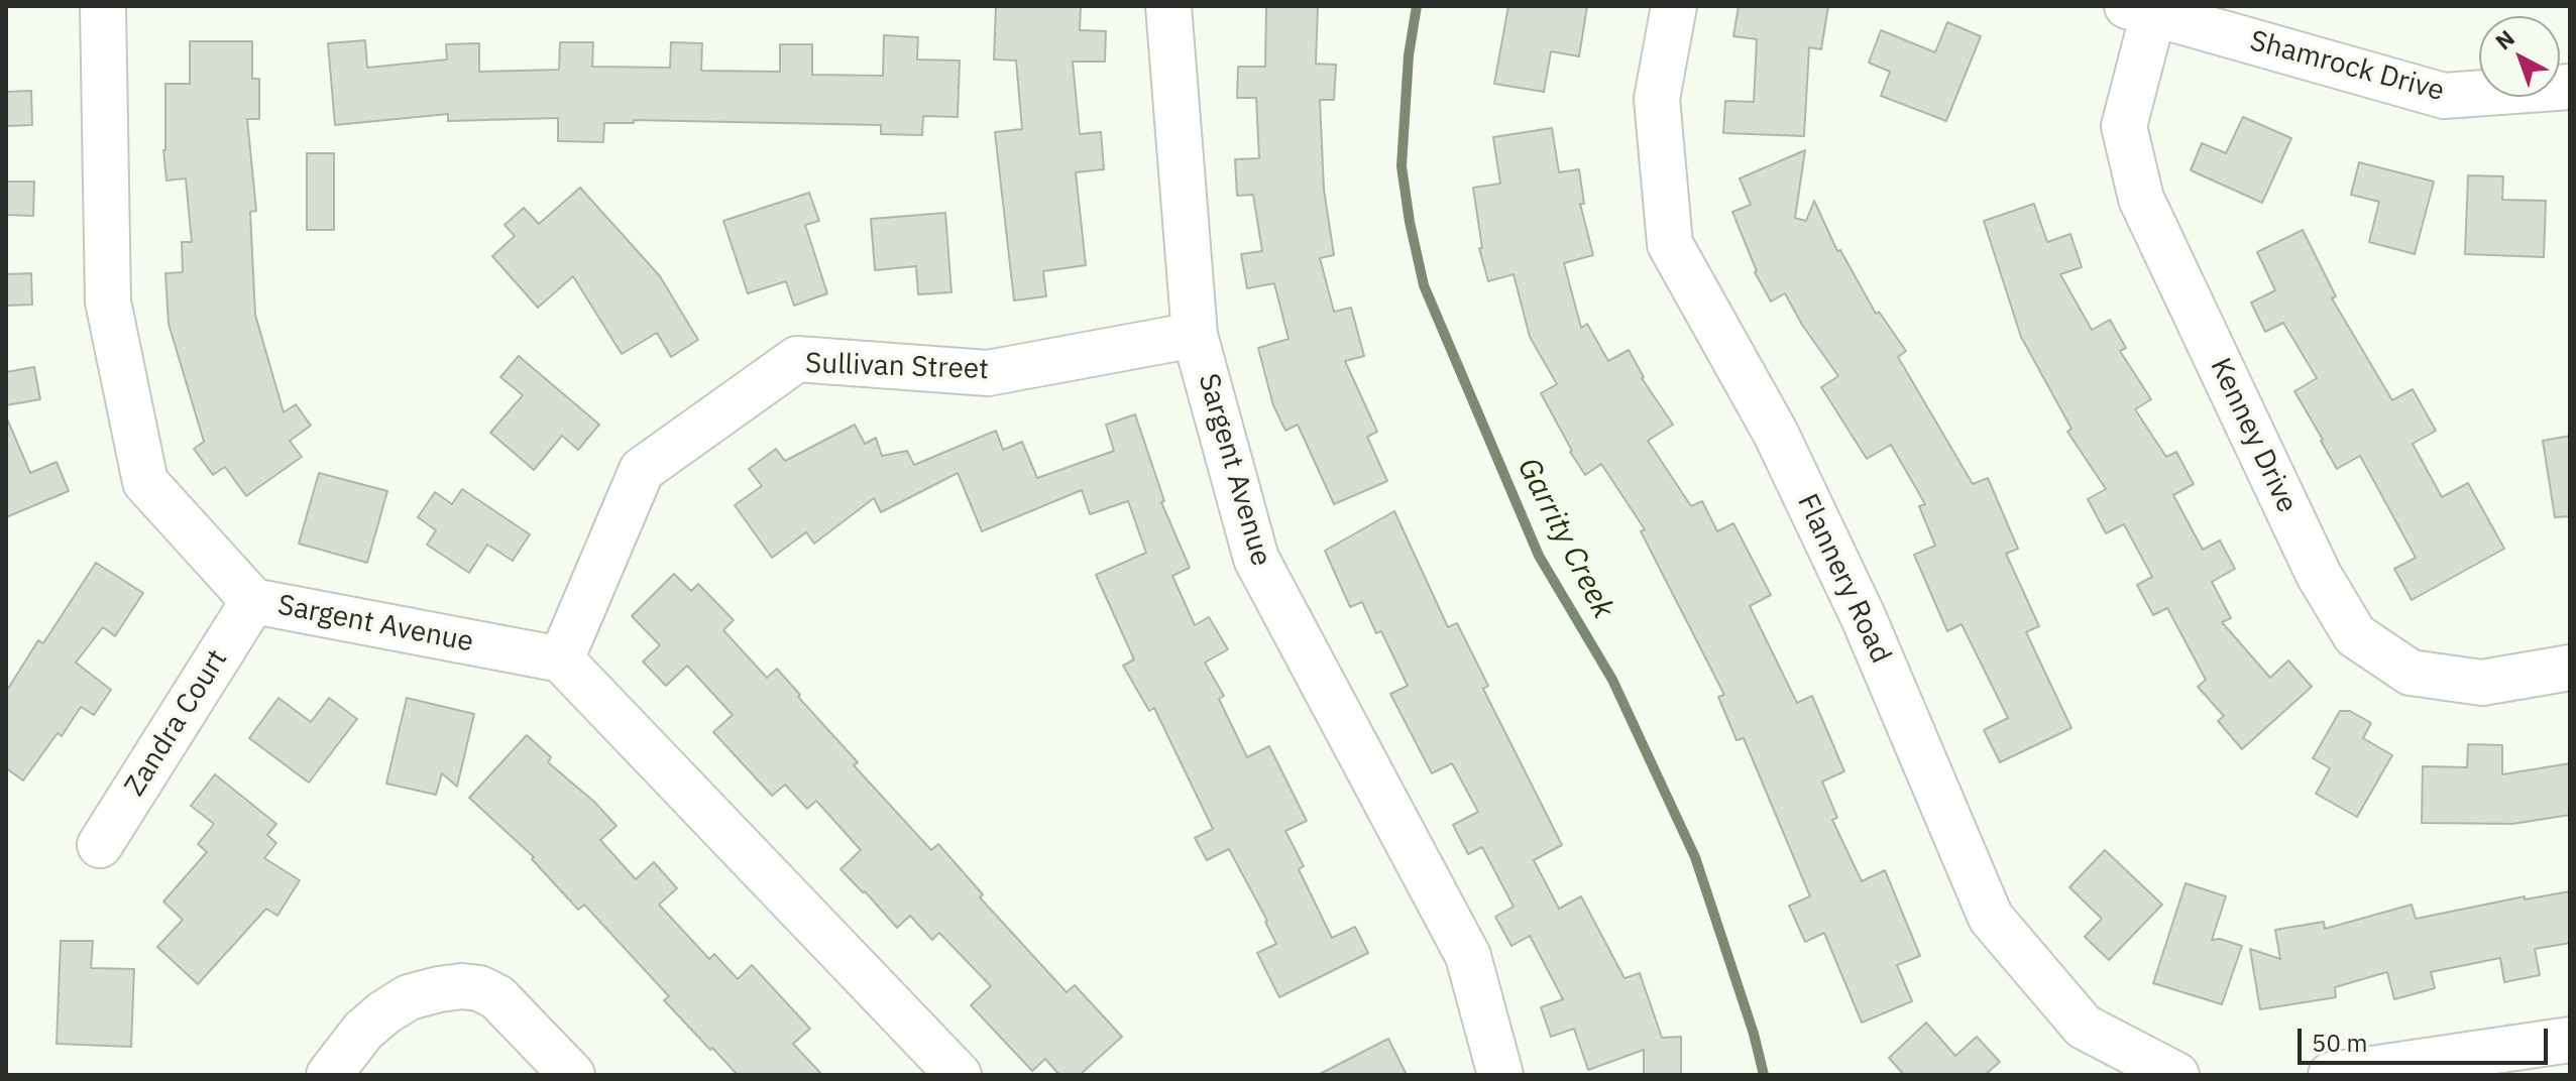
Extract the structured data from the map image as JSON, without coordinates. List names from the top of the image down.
{
  "streets": {
    "street": [
      "Shamrock Drive",
      "Sullivan Street",
      "Kenney Drive",
      "Sargent Avenue",
      "Flannery Road",
      "Zandra Court"
    ]
  },
  "crossings": [
    ["Shamrock Drive", "Kenney Drive"],
    ["Sullivan Street", "Sargent Avenue"],
    ["Sargent Avenue", "Zandra Court"]
  ],
  "water": ["Garrity Creek"],
  "scale_bar": "50 m",
  "north": "top left"
}
